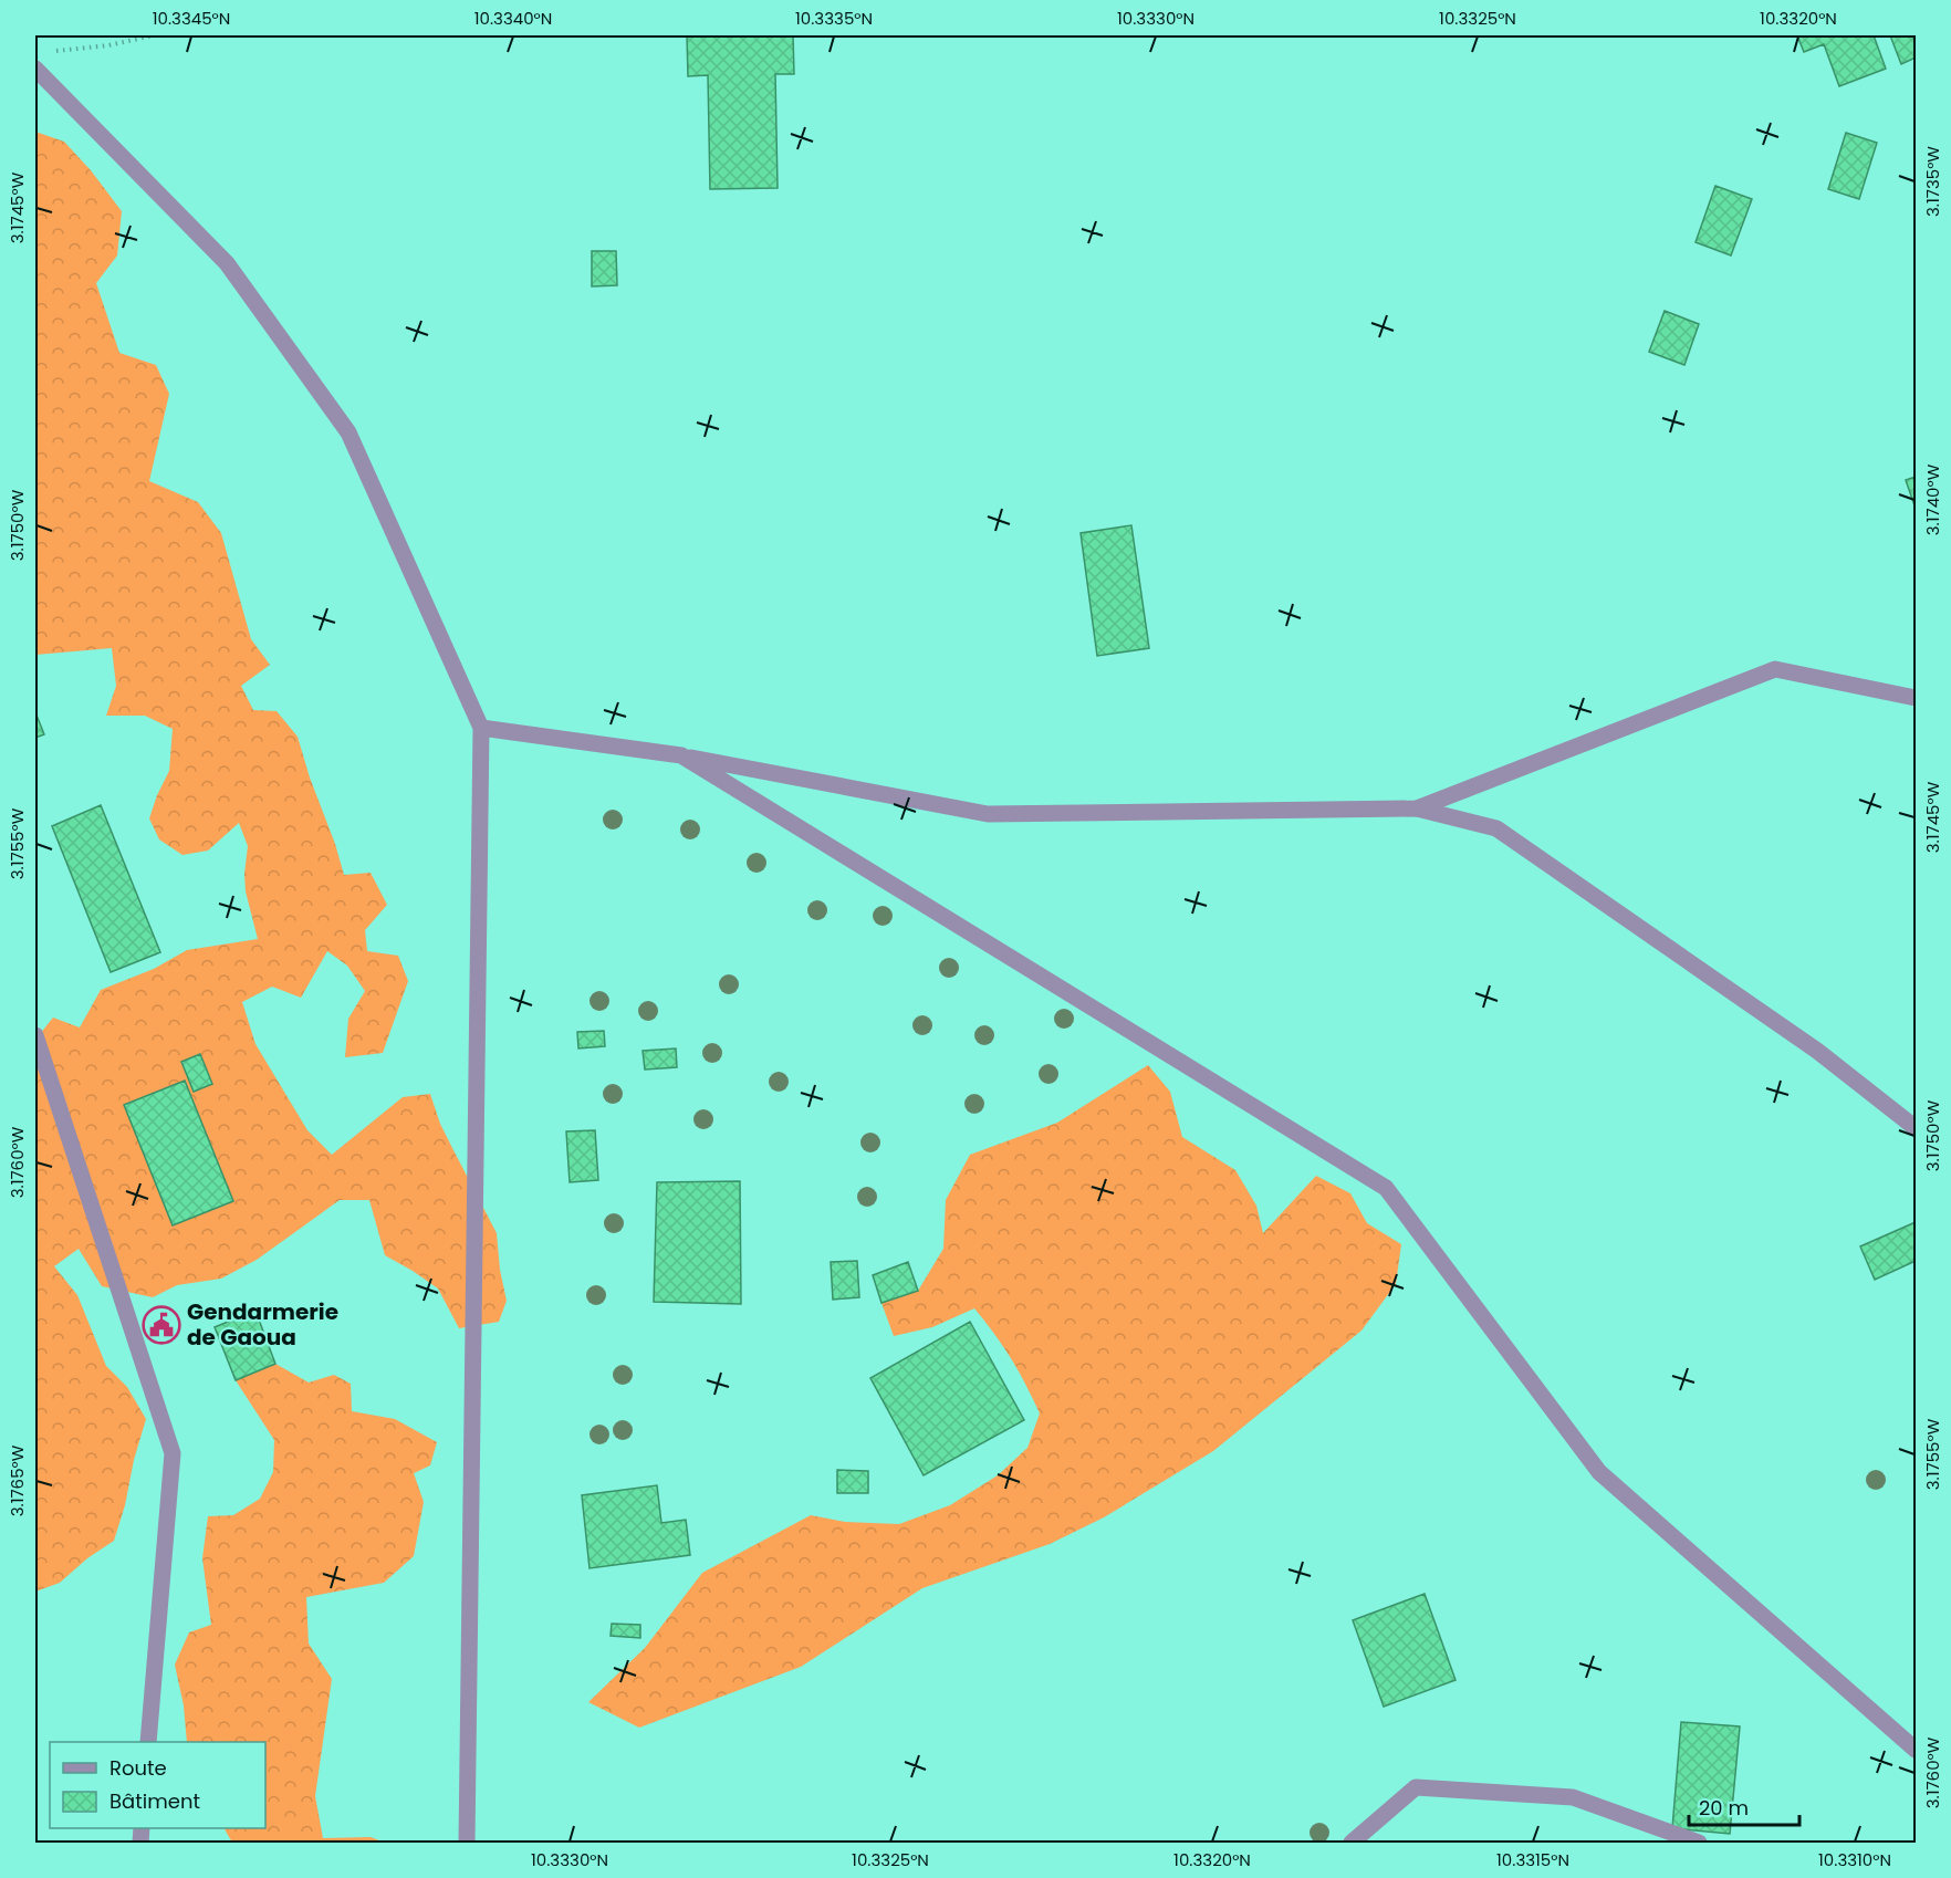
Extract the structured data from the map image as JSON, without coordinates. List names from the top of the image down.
{
  "places": {
    "public building": ["Gendarmerie de Gaoua"]
  },
  "legend": ["Route", "Bâtiment"],
  "scale_bar": "20 m",
  "coordinates": [
    "10.3345°N",
    "10.3340°N",
    "10.3335°N",
    "10.3330°N",
    "10.3325°N",
    "10.3320°N",
    "3.1735°W",
    "3.1745°W",
    "3.1740°W",
    "3.1750°W",
    "3.1755°W",
    "3.1760°W",
    "3.1765°W",
    "10.3315°N",
    "10.3310°N"
  ]
}
